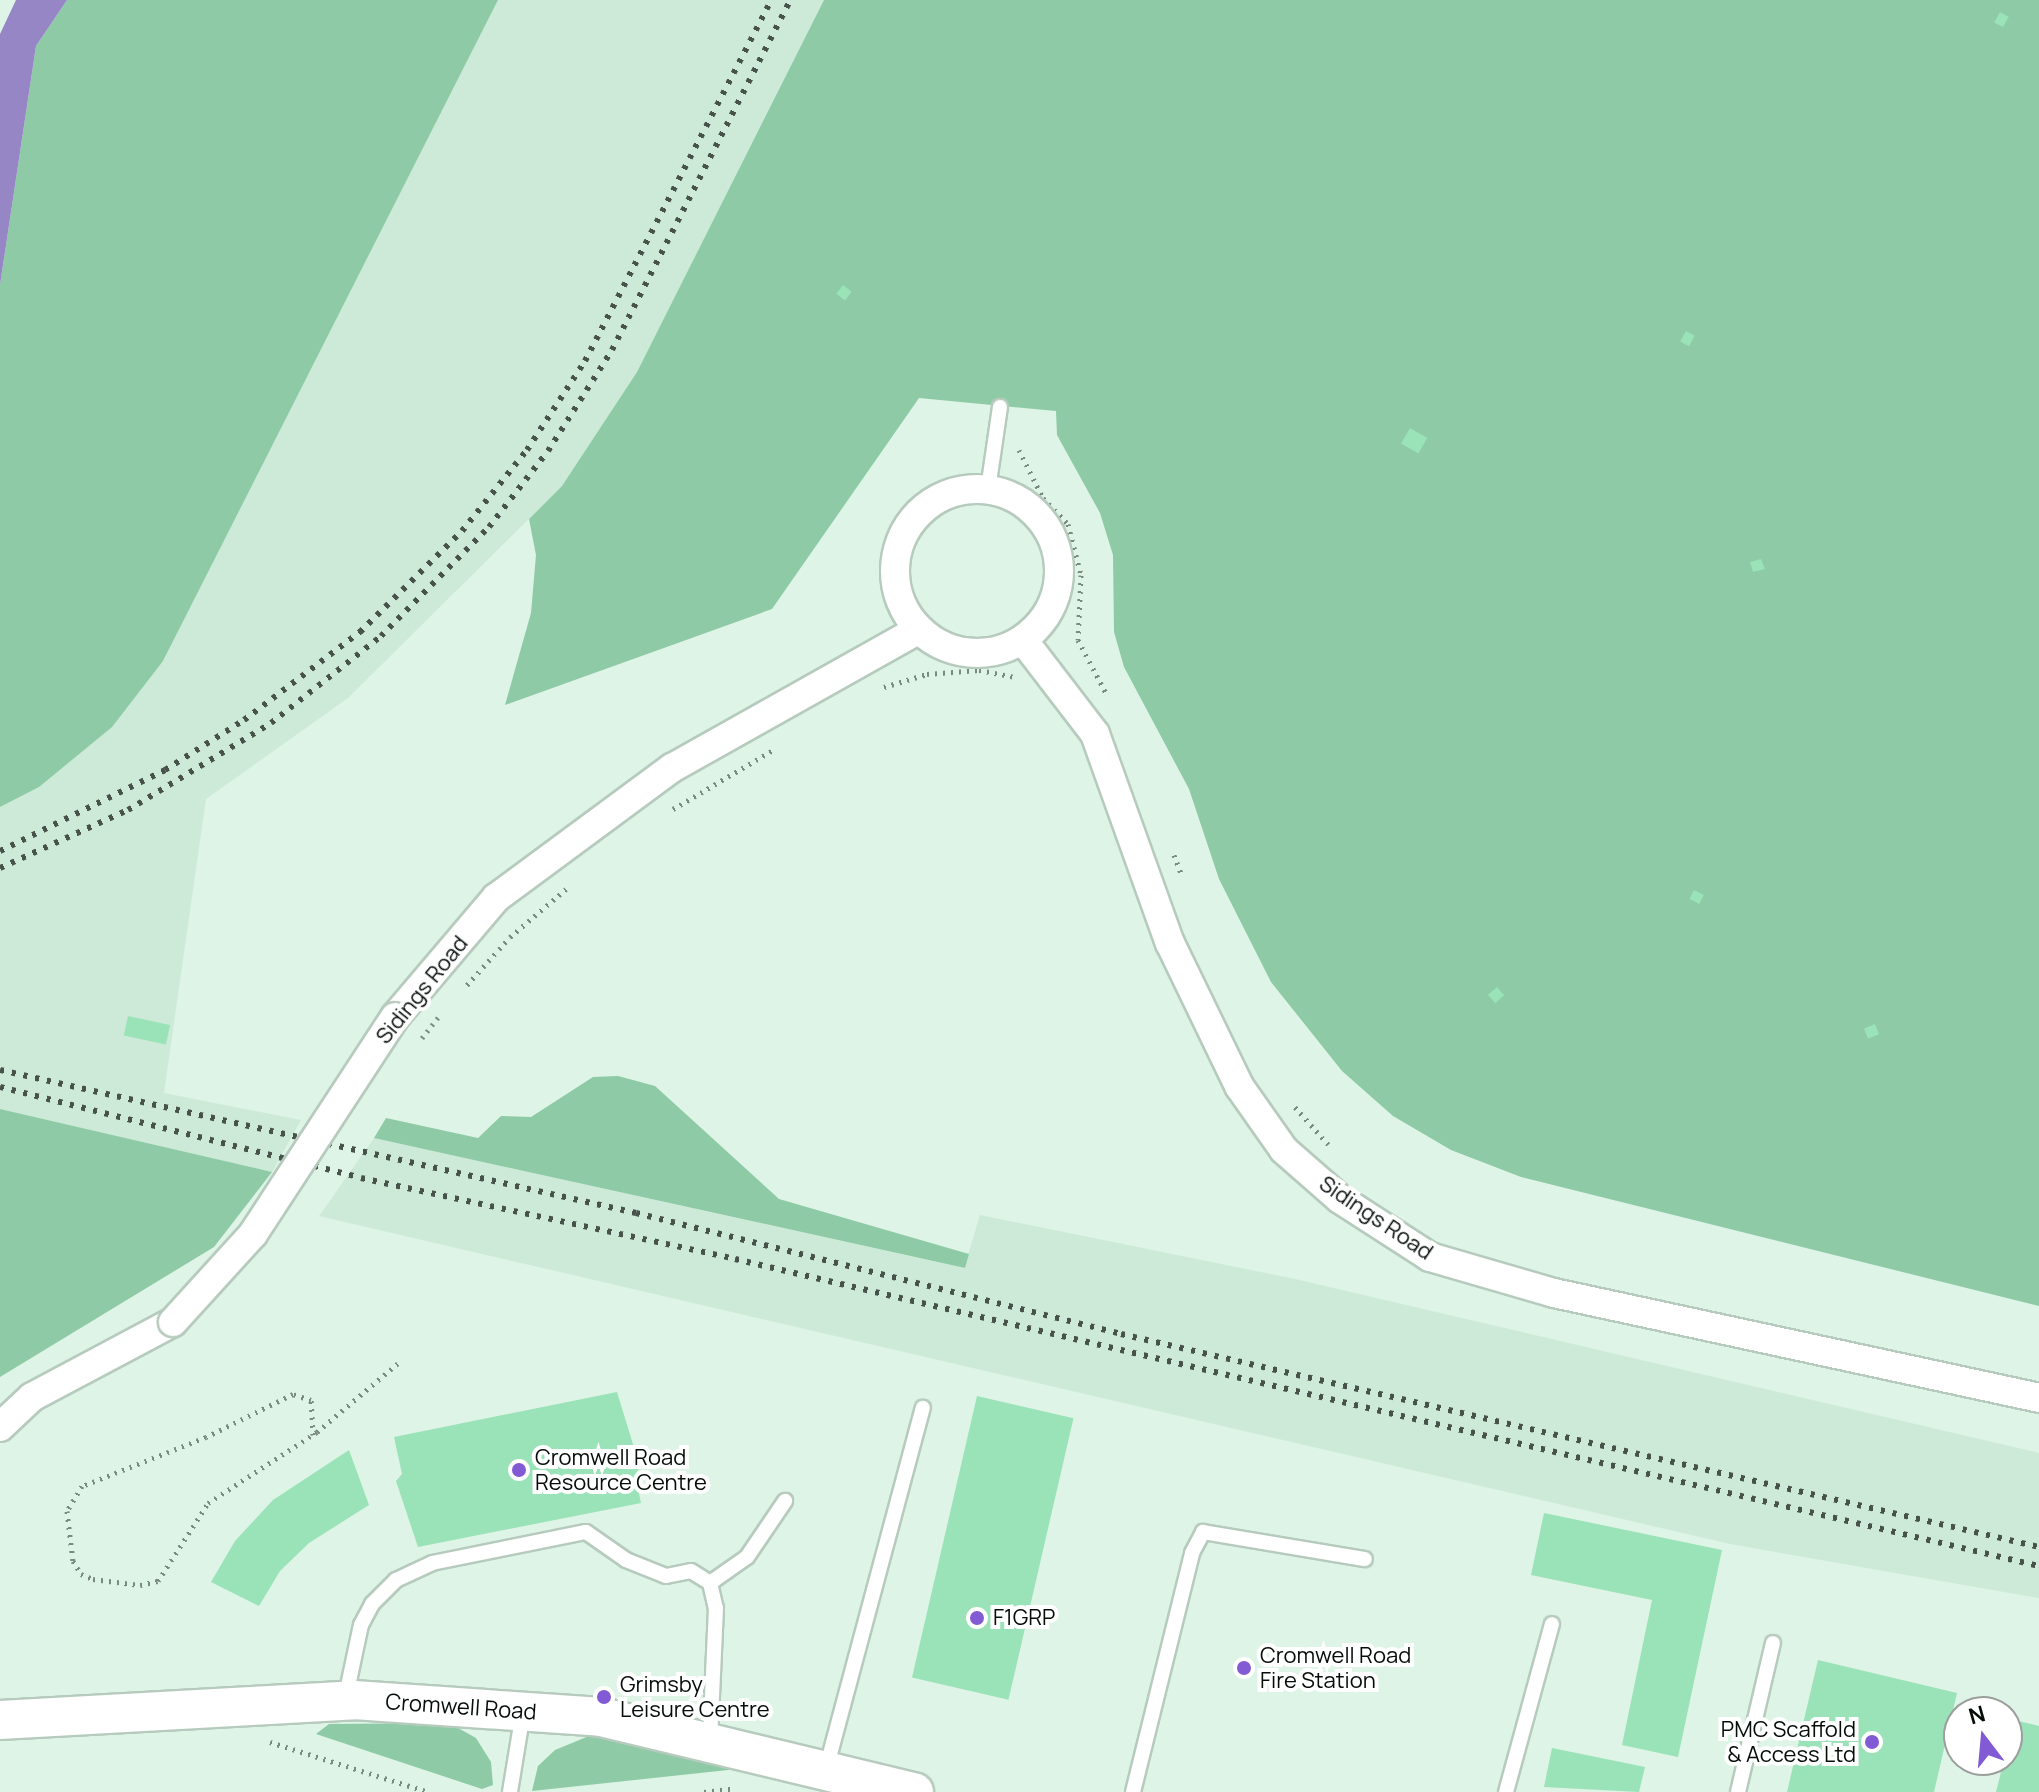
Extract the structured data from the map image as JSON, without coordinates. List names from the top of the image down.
{
  "streets": {
    "street": ["Sidings Road", "Cromwell Road"]
  },
  "places": [
    "Cromwell Road Resource Centre",
    "F1GRP",
    "Cromwell Road Fire Station",
    "Grimsby Leisure Centre",
    "PMC Scaffold & Access Ltd"
  ],
  "north": "top"
}
